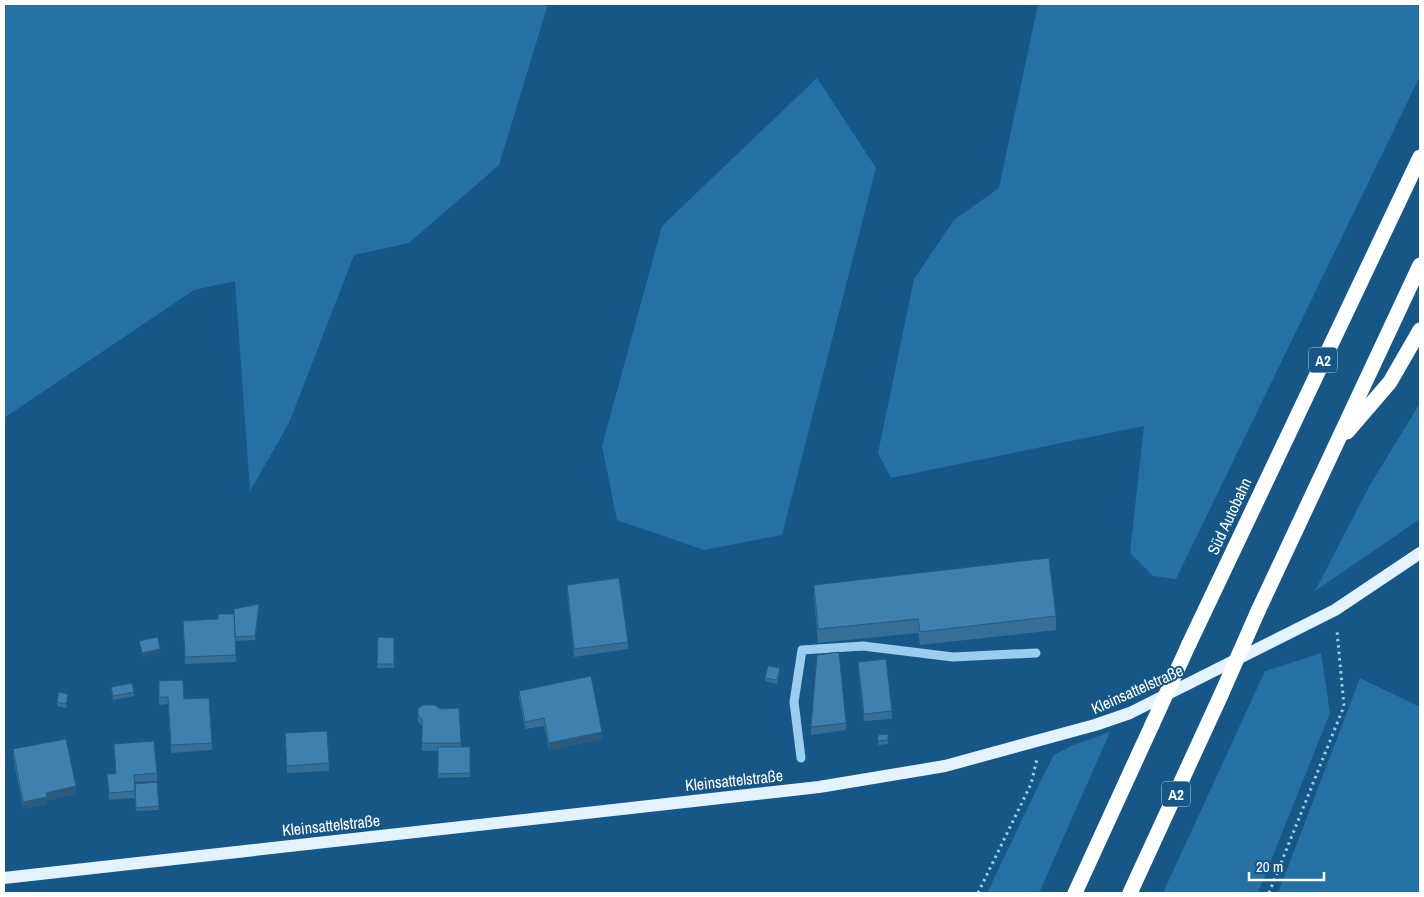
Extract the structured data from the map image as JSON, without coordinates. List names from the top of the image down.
{
  "streets": {
    "highway": ["A2", "Süd Autobahn"],
    "main road": ["Kleinsattelstraße"]
  },
  "scale_bar": "20 m"
}
